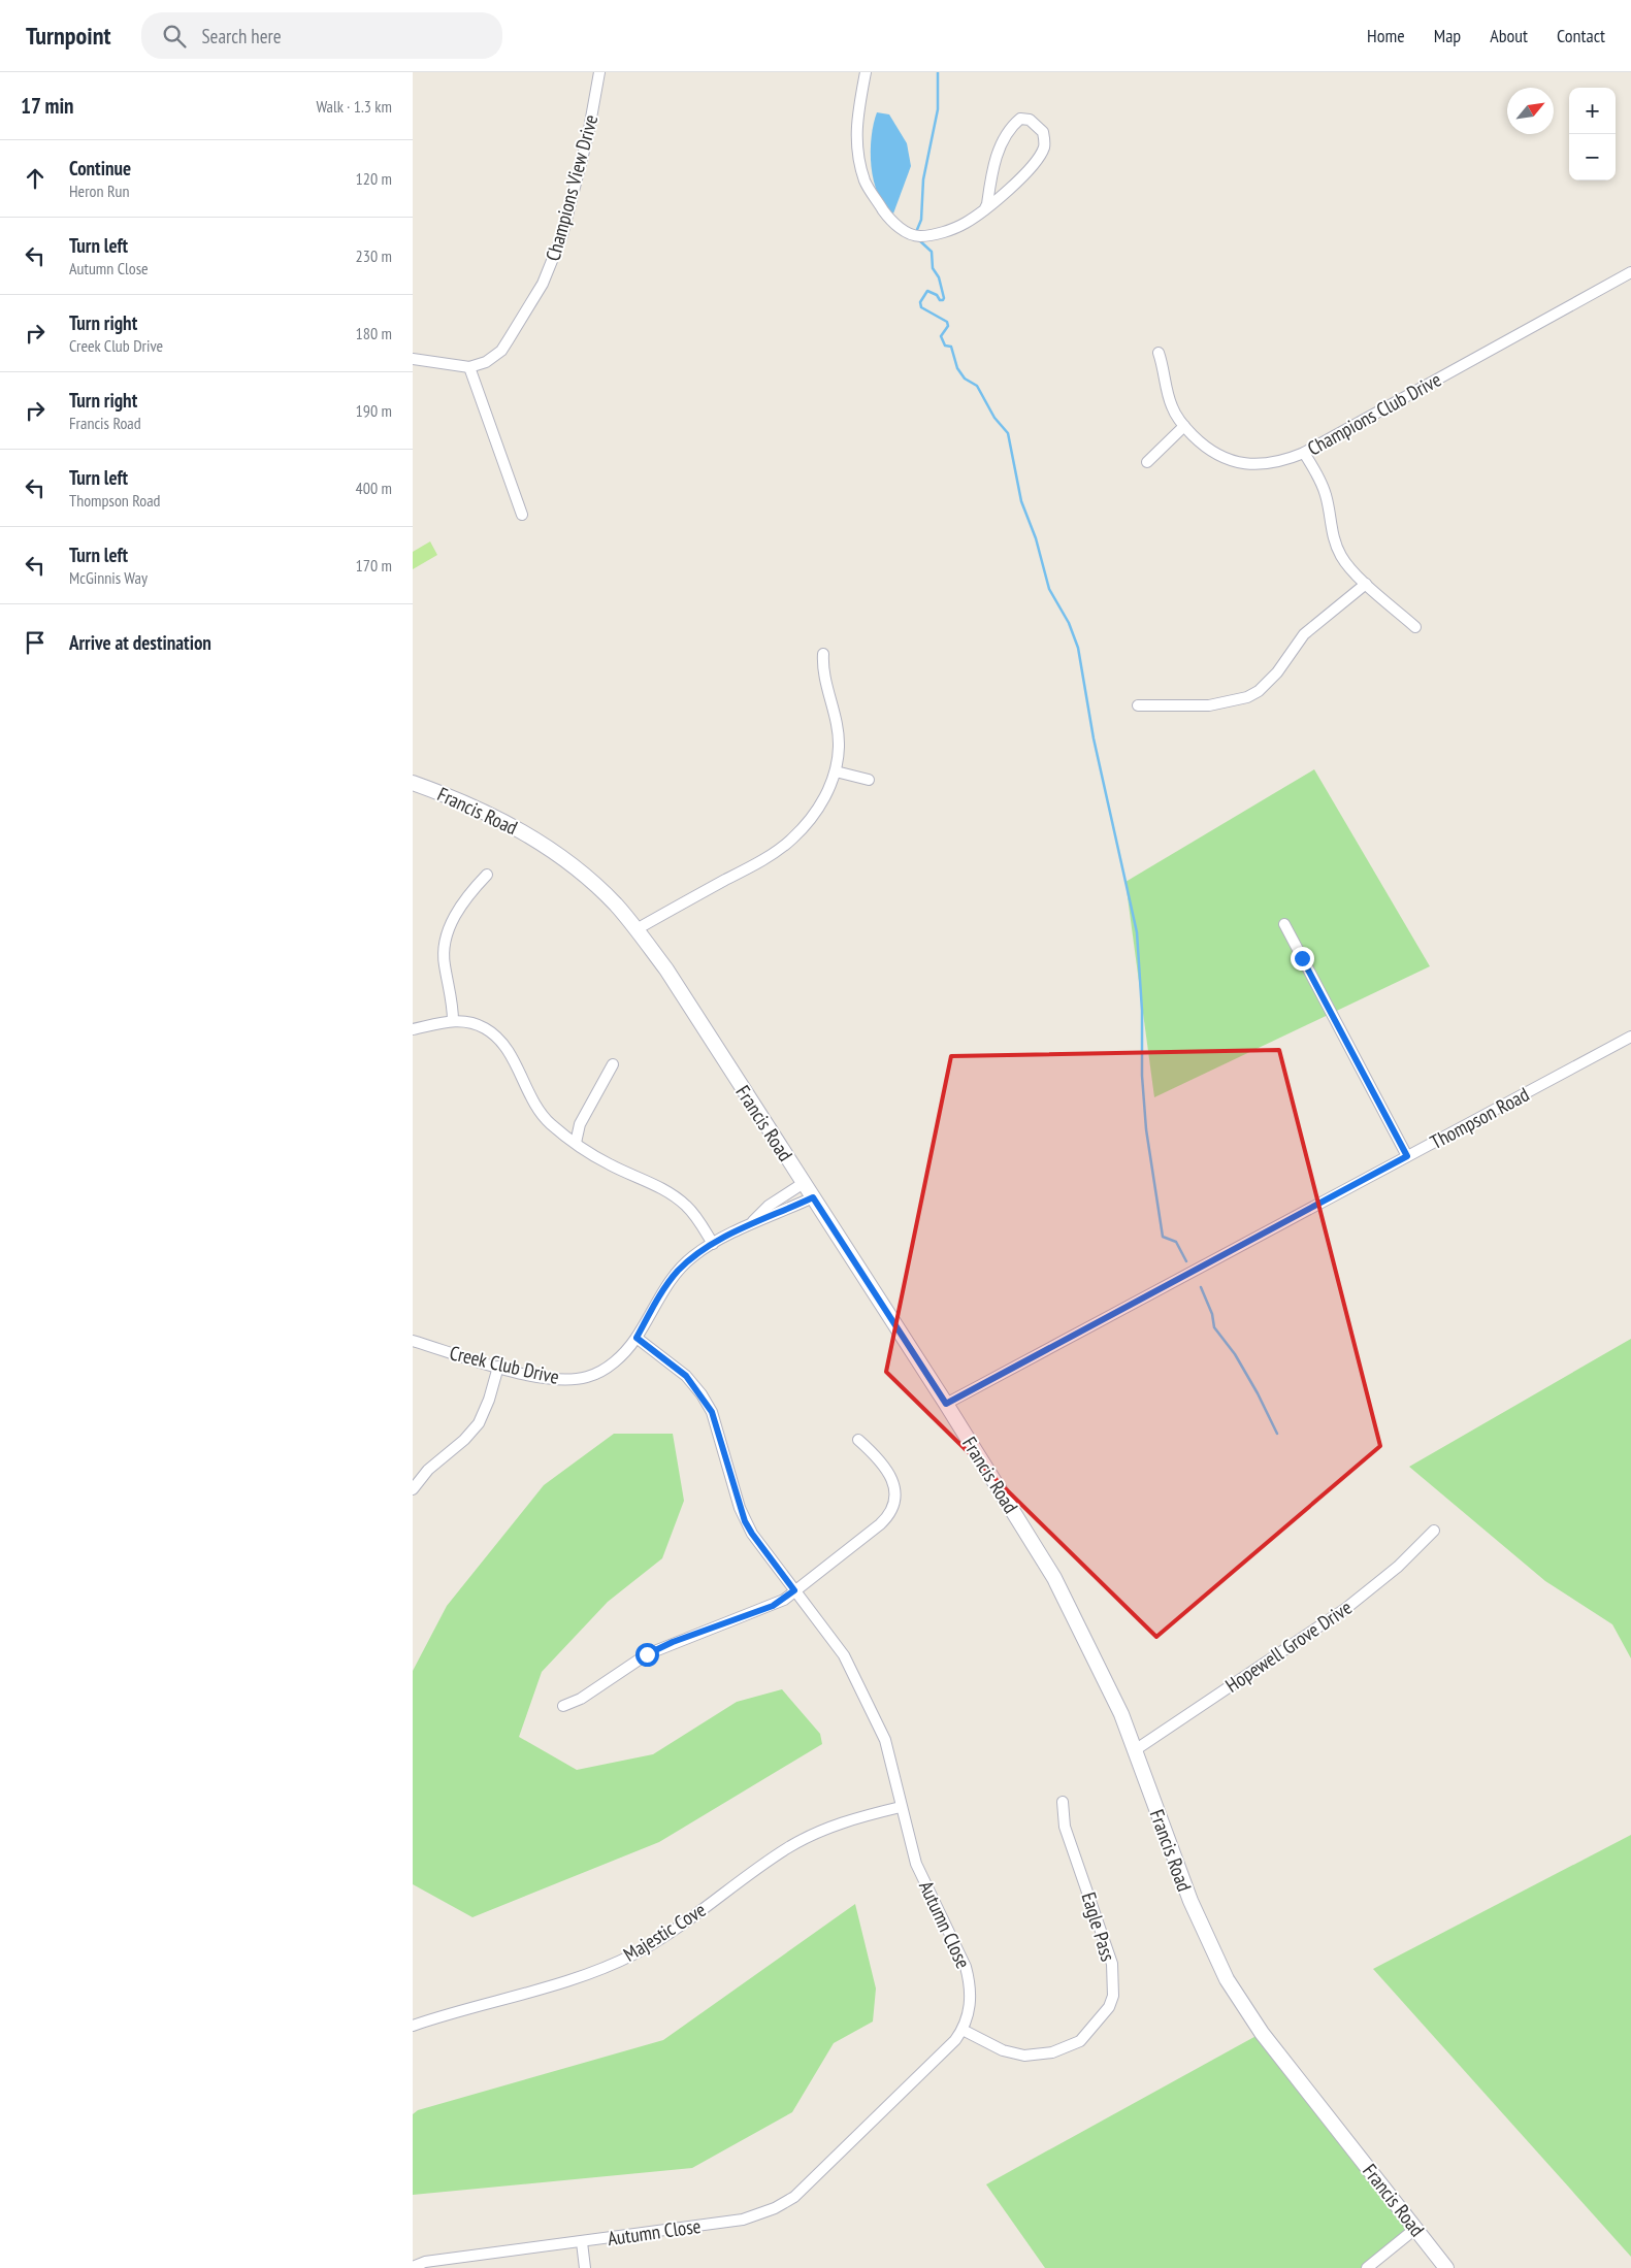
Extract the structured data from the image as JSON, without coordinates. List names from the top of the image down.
{
  "streets": {
    "street": [
      "Champions View Drive",
      "Champions Club Drive",
      "Francis Road",
      "Thompson Road",
      "Creek Club Drive",
      "Hopewell Grove Drive",
      "Autumn Close",
      "Eagle Pass",
      "Majestic Cove"
    ]
  },
  "crossings": [
    ["Francis Road", "Thompson Road"],
    ["Francis Road", "Creek Club Drive"],
    ["Francis Road", "Hopewell Grove Drive"],
    ["Creek Club Drive", "Autumn Close"],
    ["Autumn Close", "Eagle Pass"],
    ["Autumn Close", "Majestic Cove"]
  ],
  "north": "top right",
  "page": {
    "header": "Turnpoint",
    "search": "Search here",
    "nav": [
      "Home",
      "Map",
      "About",
      "Contact"
    ],
    "heading": ["17 min", "Walk · 1.3 km"],
    "map_buttons": ["+", "−"],
    "list": [
      ["Continue", "Heron Run", "120 m"],
      ["Turn left", "Autumn Close", "230 m"],
      ["Turn right", "Creek Club Drive", "180 m"],
      ["Turn right", "Francis Road", "190 m"],
      ["Turn left", "Thompson Road", "400 m"],
      ["Turn left", "McGinnis Way", "170 m"],
      "Arrive at destination"
    ]
  }
}
